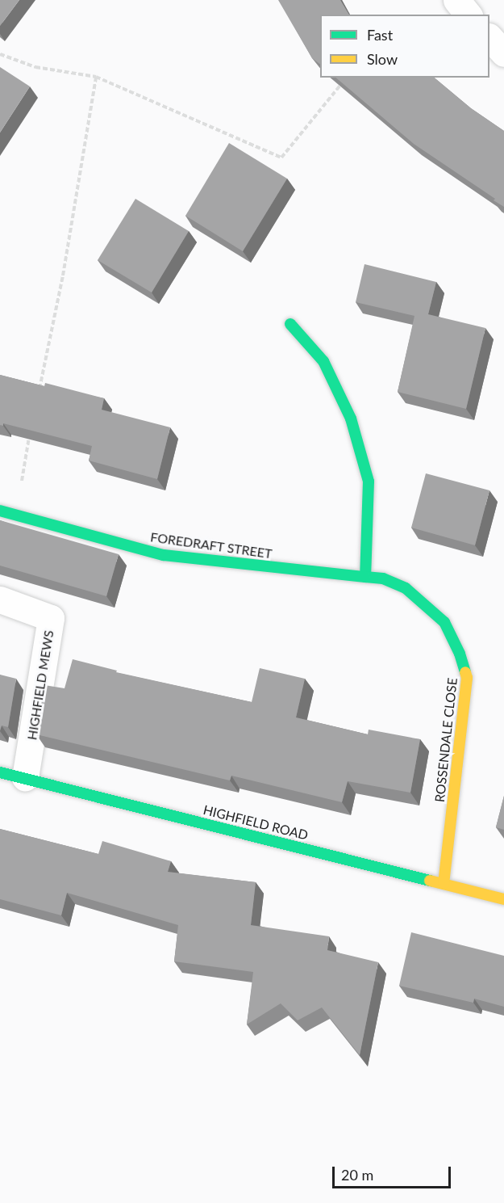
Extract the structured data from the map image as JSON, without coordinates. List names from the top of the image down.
{
  "streets": {
    "street": [
      "FOREDRAFT STREET",
      "HIGHFIELD MEWS",
      "ROSSENDALE CLOSE",
      "HIGHFIELD ROAD"
    ]
  },
  "crossings": [
    ["FOREDRAFT STREET", "ROSSENDALE CLOSE"],
    ["HIGHFIELD MEWS", "HIGHFIELD ROAD"],
    ["ROSSENDALE CLOSE", "HIGHFIELD ROAD"]
  ],
  "legend": ["Fast", "Slow"],
  "scale_bar": "20 m"
}
